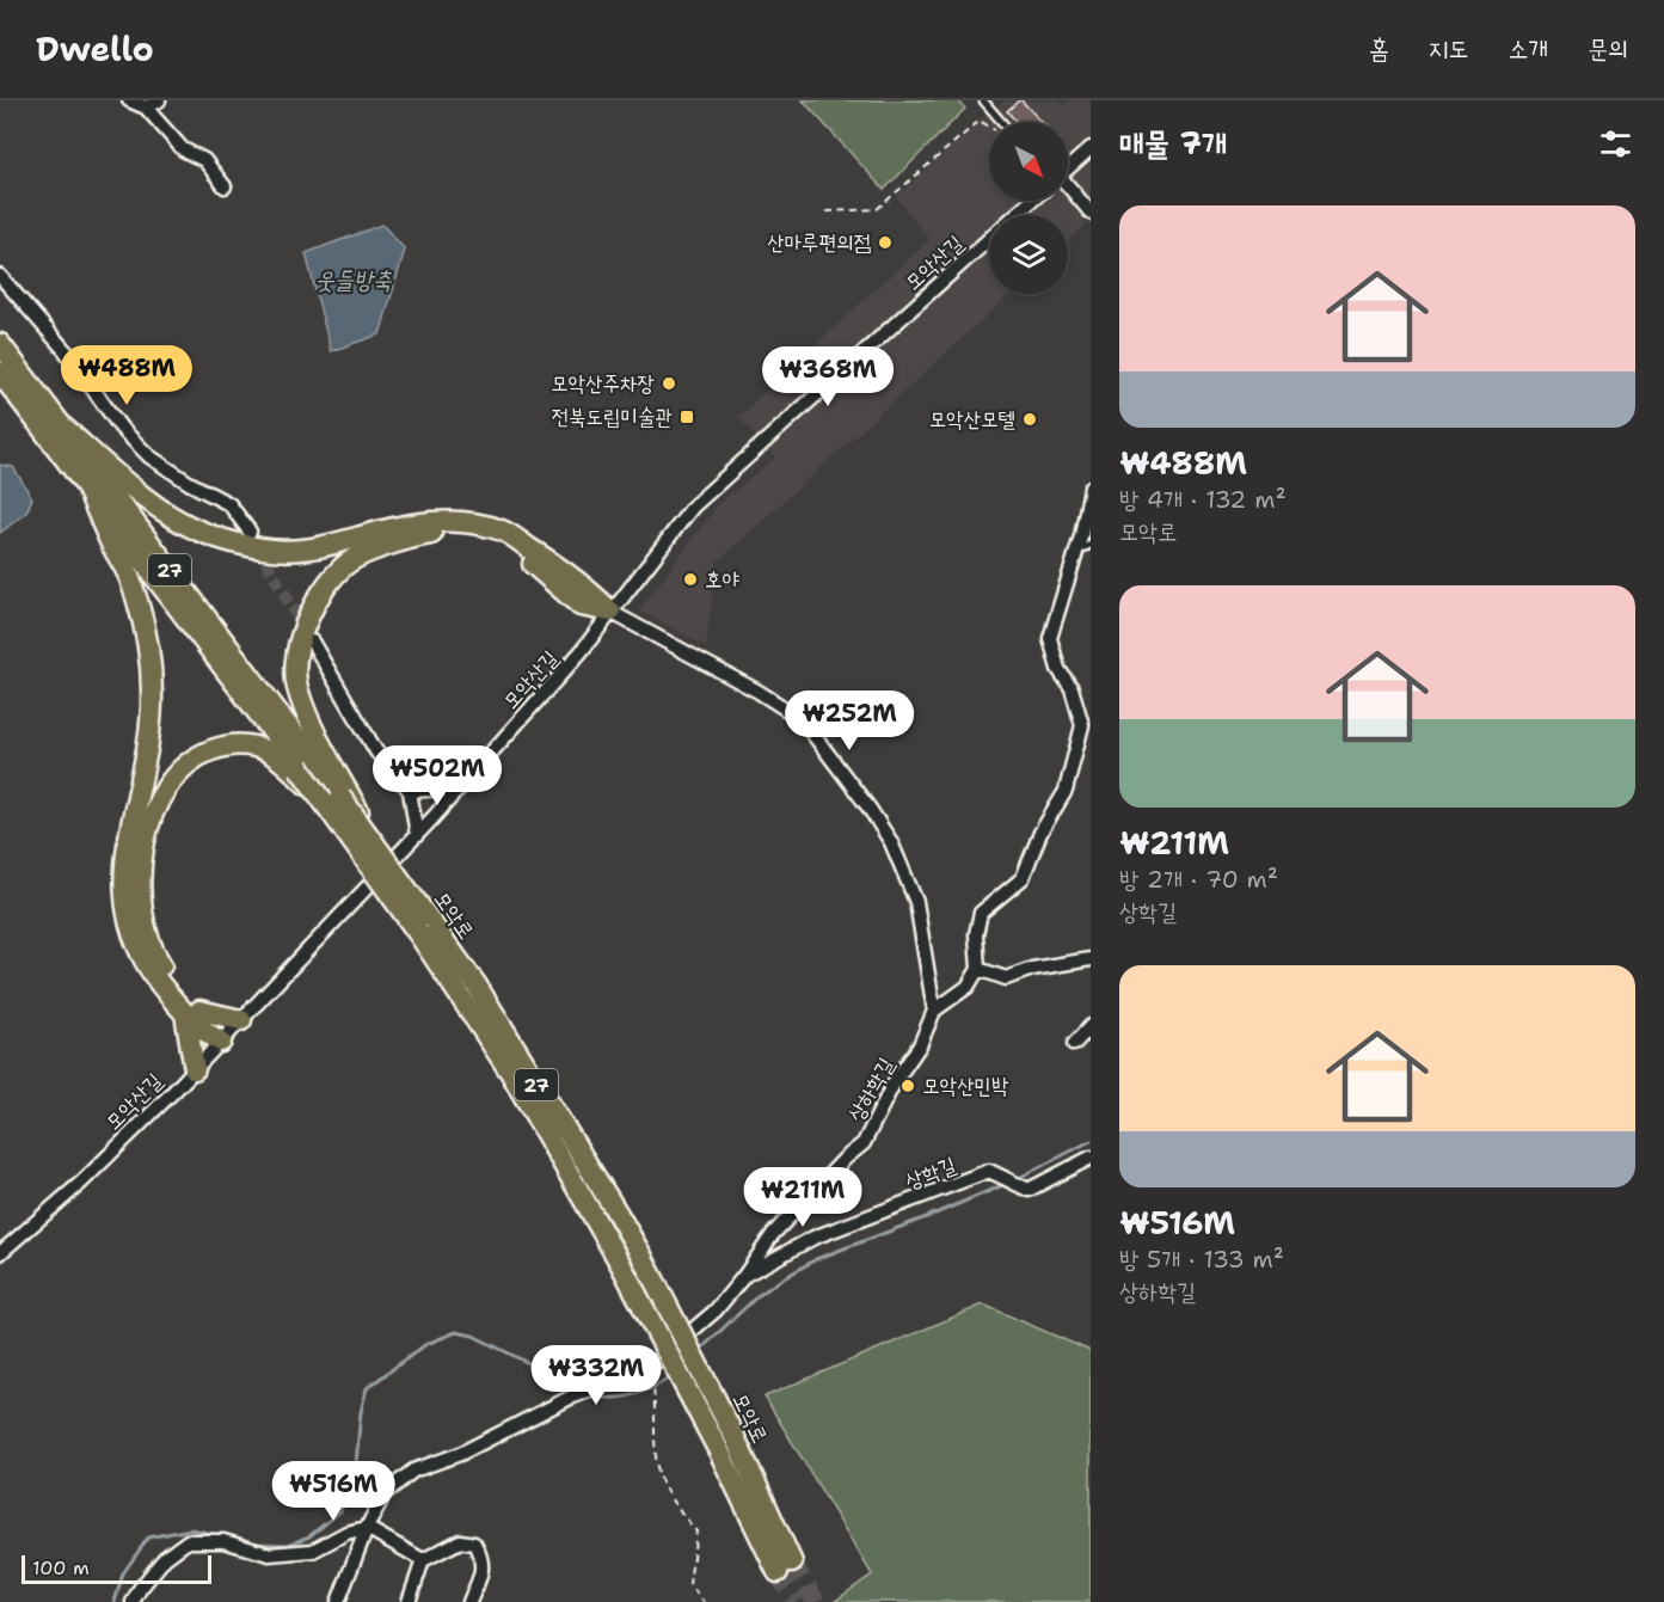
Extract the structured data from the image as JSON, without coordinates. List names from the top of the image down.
{
  "streets": {
    "main road": ["27", "모악로"],
    "street": ["모악산길", "상하학길", "상학길"]
  },
  "crossings": [
    ["상하학길", "상학길"]
  ],
  "water": ["웃들방축"],
  "places": {
    "other": [
      "산마루편의점",
      "모악산주차장",
      "모악산모텔",
      "호야",
      "모악산민박"
    ],
    "transit": ["전북도립미술관"]
  },
  "scale_bar": "100 m",
  "north": "bottom right",
  "page": {
    "header": "Dwello",
    "nav": [
      "홈",
      "지도",
      "소개",
      "문의"
    ],
    "heading": "매물 7개",
    "list": [
      {
        "name": "₩488M",
        "note": "방 4개 · 132 m² · 모악로"
      },
      {
        "name": "₩211M",
        "note": "방 2개 · 70 m² · 상학길"
      },
      {
        "name": "₩516M",
        "note": "방 5개 · 133 m² · 상하학길"
      }
    ],
    "price": [
      "₩488M",
      "₩368M",
      "₩252M",
      "₩502M",
      "₩211M",
      "₩332M",
      "₩516M"
    ],
    "scale": "100 m"
  }
}
